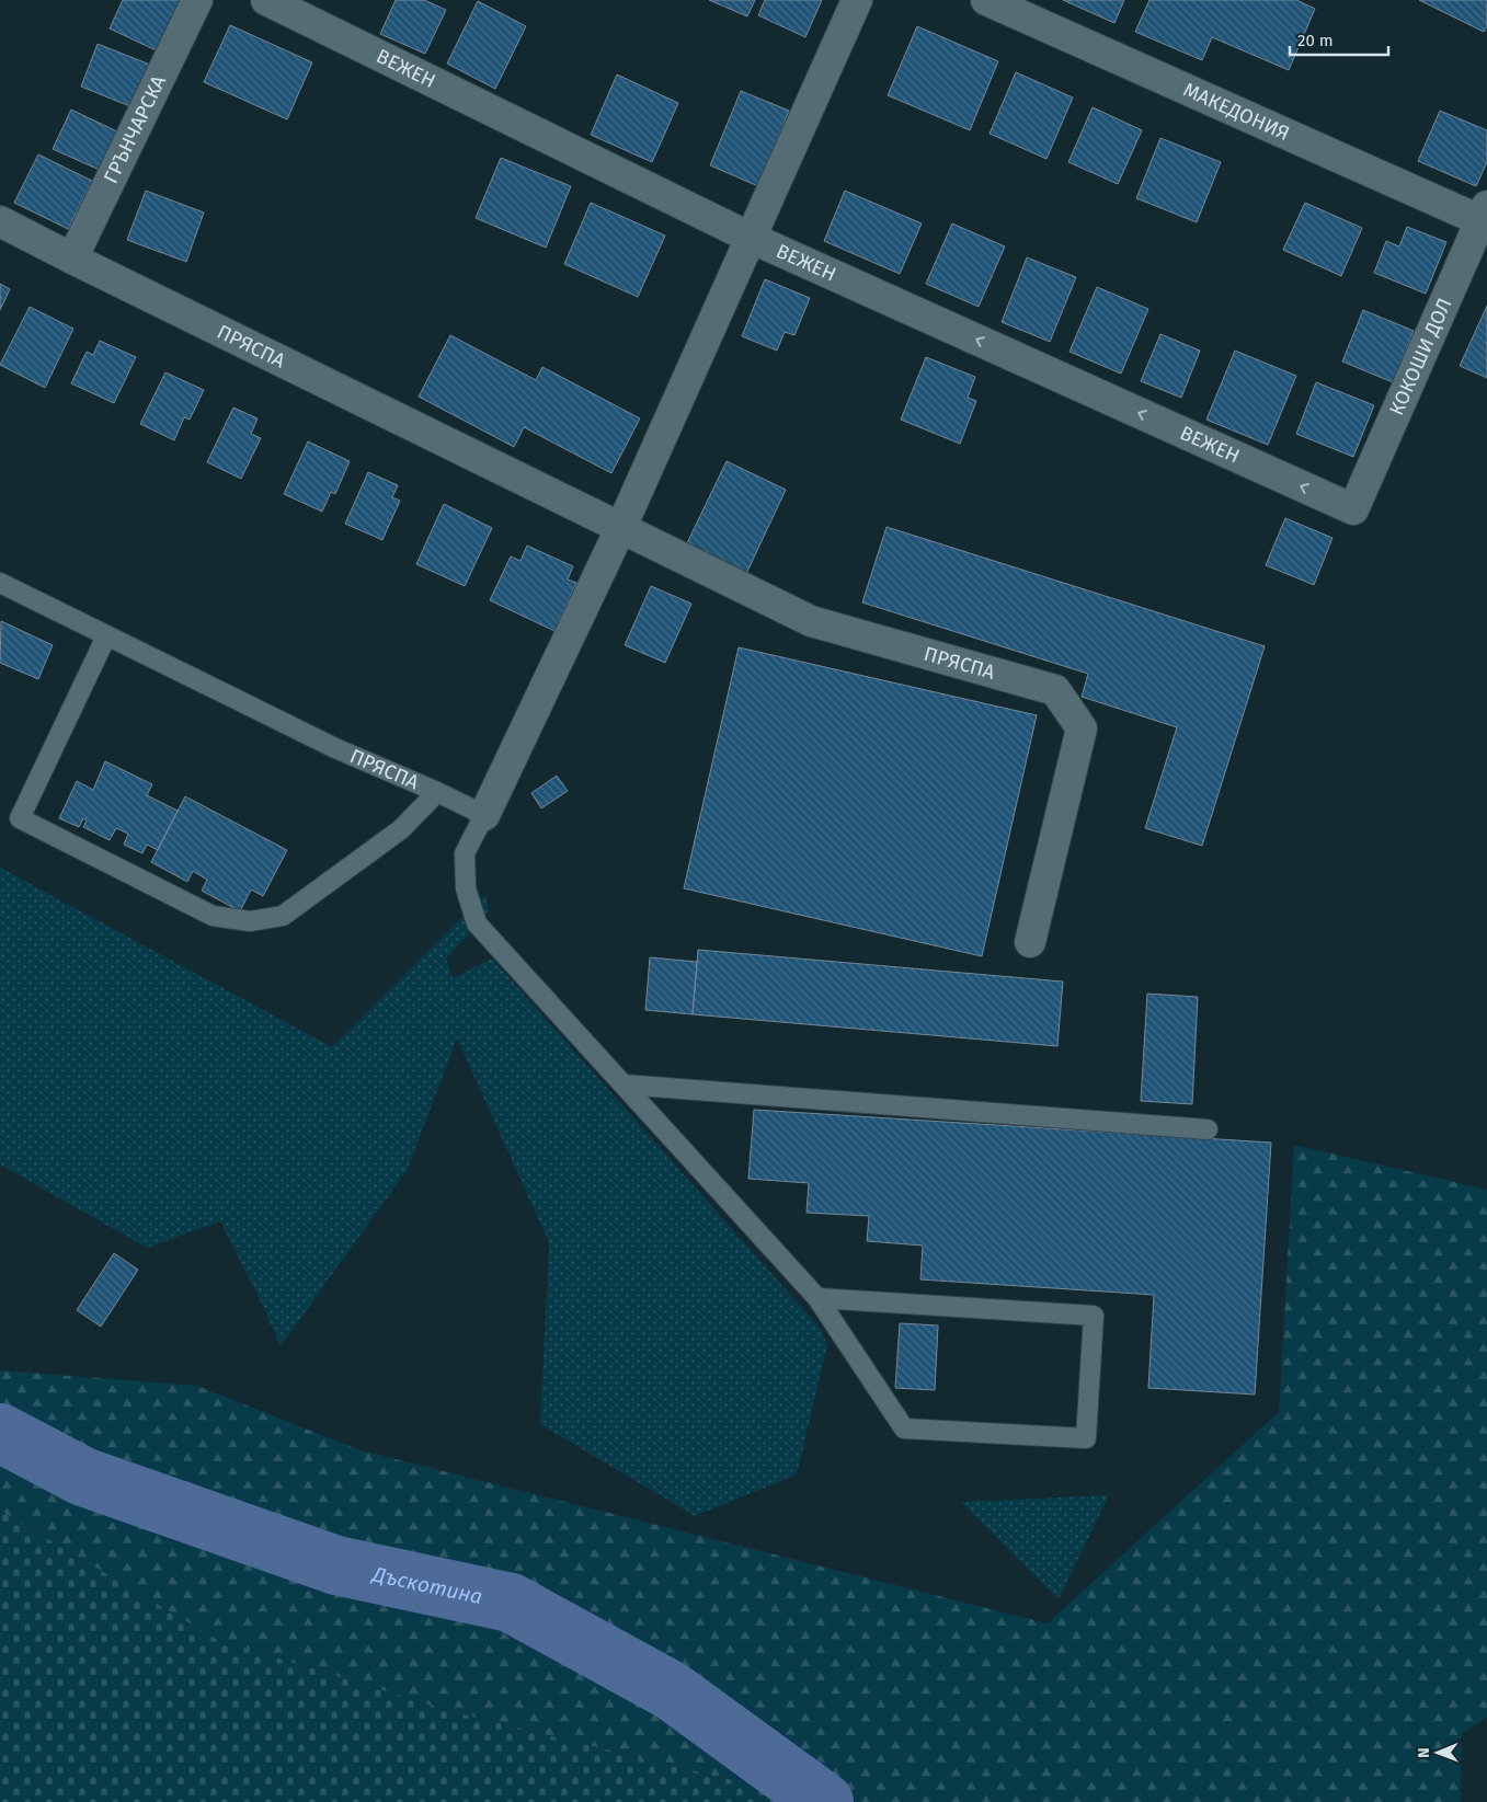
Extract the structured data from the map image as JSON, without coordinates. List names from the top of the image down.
{
  "streets": {
    "street": [
      "ВЕЖЕН",
      "МАКЕДОНИЯ",
      "ГРЪНЧАРСКА",
      "ПРЯСПА",
      "КОКОШИ ДОЛ"
    ]
  },
  "crossings": [
    ["ВЕЖЕН", "КОКОШИ ДОЛ"],
    ["МАКЕДОНИЯ", "КОКОШИ ДОЛ"],
    ["ГРЪНЧАРСКА", "ПРЯСПА"]
  ],
  "one_way": ["ВЕЖЕН"],
  "water": ["Дъскотина"],
  "scale_bar": "20 m",
  "north": "left"
}
